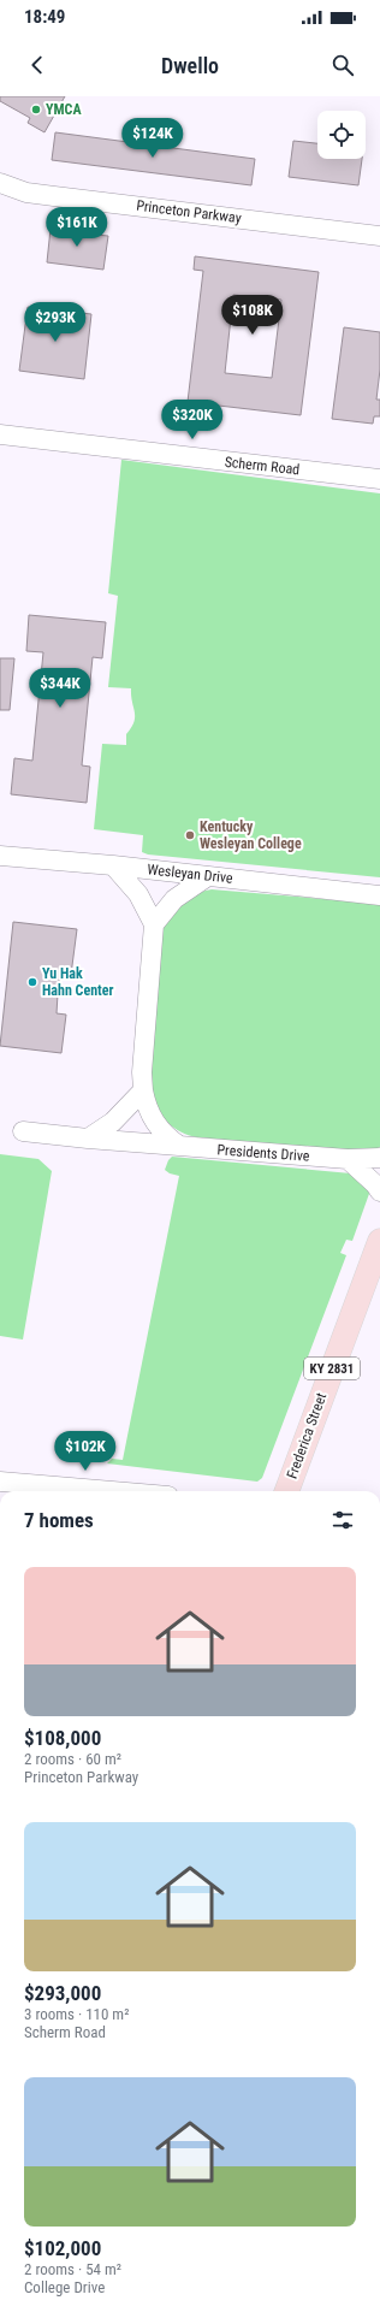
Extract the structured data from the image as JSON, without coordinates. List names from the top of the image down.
{
  "streets": {
    "main road": ["KY 2831", "Frederica Street"],
    "street": [
      "Princeton Parkway",
      "Scherm Road",
      "Wesleyan Drive",
      "Presidents Drive"
    ]
  },
  "places": ["YMCA", "Kentucky Wesleyan College", "Yu Hak Hahn Center"],
  "page": {
    "status": "18:49",
    "header": "Dwello",
    "price": [
      "$124K",
      "$161K",
      "$108K",
      "$293K",
      "$320K",
      "$344K",
      "$102K"
    ],
    "heading": "7 homes",
    "list": [
      {
        "name": "$108,000",
        "note": "2 rooms · 60 m² · Princeton Parkway"
      },
      {
        "name": "$293,000",
        "note": "3 rooms · 110 m² · Scherm Road"
      },
      {
        "name": "$102,000",
        "note": "2 rooms · 54 m² · College Drive"
      }
    ]
  }
}
